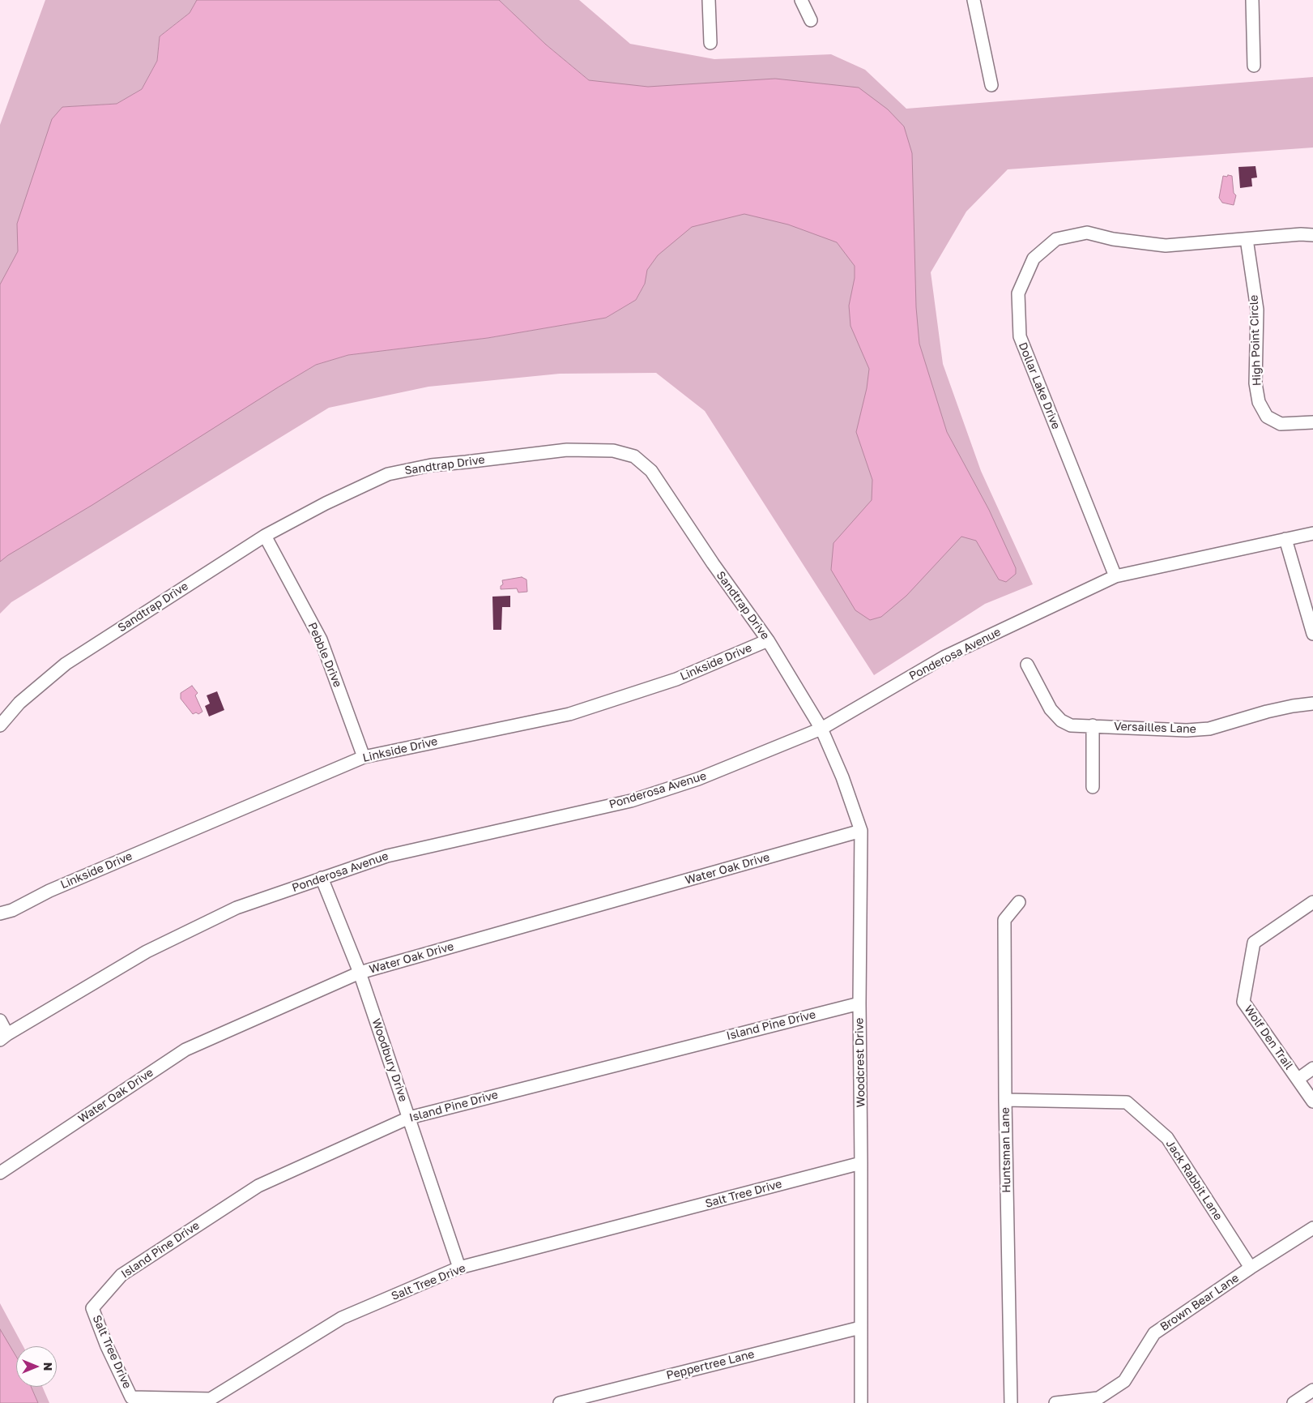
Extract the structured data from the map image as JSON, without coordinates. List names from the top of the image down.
{
  "streets": {
    "street": [
      "High Point Circle",
      "Dollar Lake Drive",
      "Sandtrap Drive",
      "Ponderosa Avenue",
      "Pebble Drive",
      "Linkside Drive",
      "Versailles Lane",
      "Water Oak Drive",
      "Island Pine Drive",
      "Wolf Den Trail",
      "Woodbury Drive",
      "Woodcrest Drive",
      "Huntsman Lane",
      "Jack Rabbit Lane",
      "Salt Tree Drive",
      "Brown Bear Lane",
      "Peppertree Lane"
    ]
  },
  "crossings": [
    ["High Point Circle", "Dollar Lake Drive"],
    ["Dollar Lake Drive", "Ponderosa Avenue"],
    ["Sandtrap Drive", "Ponderosa Avenue"],
    ["Sandtrap Drive", "Pebble Drive"],
    ["Sandtrap Drive", "Linkside Drive"],
    ["Sandtrap Drive", "Woodcrest Drive"],
    ["Ponderosa Avenue", "Woodbury Drive"],
    ["Ponderosa Avenue", "Woodcrest Drive"],
    ["Pebble Drive", "Linkside Drive"],
    ["Water Oak Drive", "Woodbury Drive"],
    ["Water Oak Drive", "Woodcrest Drive"],
    ["Island Pine Drive", "Woodbury Drive"],
    ["Island Pine Drive", "Woodcrest Drive"],
    ["Island Pine Drive", "Salt Tree Drive"],
    ["Woodbury Drive", "Salt Tree Drive"],
    ["Woodcrest Drive", "Salt Tree Drive"],
    ["Woodcrest Drive", "Peppertree Lane"],
    ["Huntsman Lane", "Jack Rabbit Lane"],
    ["Jack Rabbit Lane", "Brown Bear Lane"]
  ],
  "north": "right"
}
